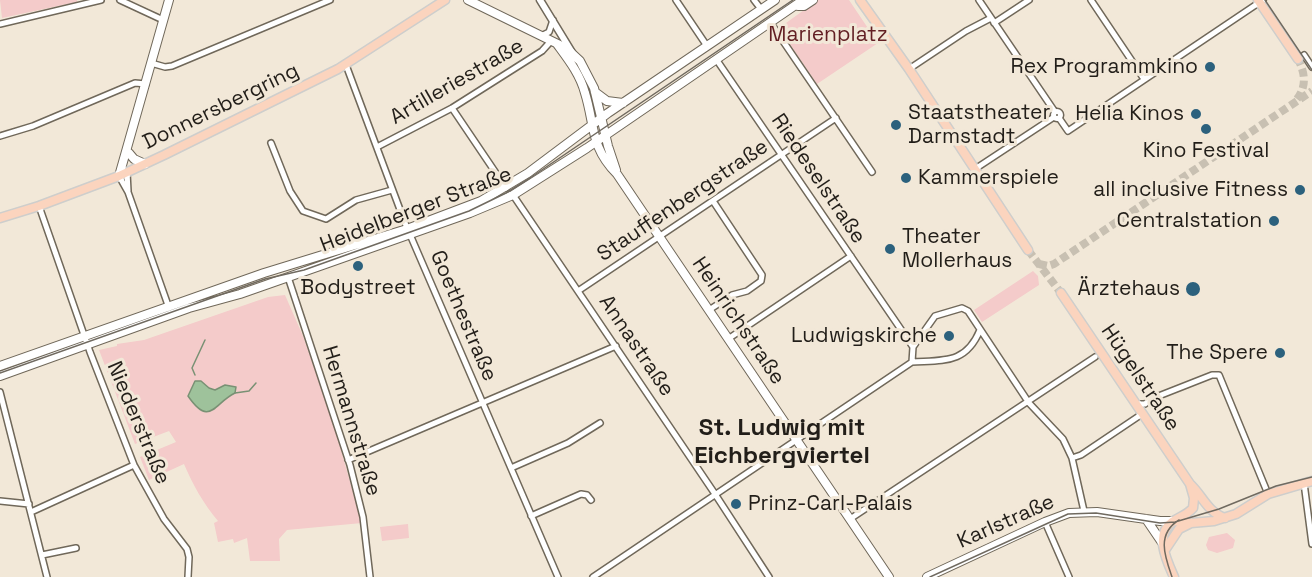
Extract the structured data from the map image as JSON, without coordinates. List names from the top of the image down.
{
  "streets": {
    "main road": [
      "Donnersbergring",
      "Heidelberger Straße",
      "Heinrichstraße",
      "Hügelstraße",
      "Karlstraße"
    ],
    "street": [
      "Artilleriestraße",
      "Riedeselstraße",
      "Stauffenbergstraße",
      "Goethestraße",
      "Annastraße",
      "Hermannstraße",
      "Niederstraße"
    ]
  },
  "crossings": [
    ["Artilleriestraße", "Goethestraße"],
    ["Artilleriestraße", "Heinrichstraße"],
    ["Donnersbergring", "Goethestraße"],
    ["Donnersbergring", "Niederstraße"],
    ["Riedeselstraße", "Stauffenbergstraße"],
    ["Riedeselstraße", "Heidelberger Straße"],
    ["Stauffenbergstraße", "Heinrichstraße"],
    ["Stauffenbergstraße", "Annastraße"],
    ["Heidelberger Straße", "Goethestraße"],
    ["Heidelberger Straße", "Heinrichstraße"],
    ["Heidelberger Straße", "Annastraße"],
    ["Heidelberger Straße", "Hermannstraße"],
    ["Heidelberger Straße", "Niederstraße"],
    ["Hügelstraße", "Karlstraße"]
  ],
  "districts": ["St. Ludwig mit Eichbergviertel"],
  "parks": ["Marienplatz"],
  "places": [
    "Rex Programmkino",
    "Helia Kinos",
    "Staatstheater Darmstadt",
    "Kino Festival",
    "Kammerspiele",
    "all inclusive Fitness",
    "Centralstation",
    "Theater Mollerhaus",
    "Bodystreet",
    "Ärztehaus",
    "Ludwigskirche",
    "The Spere",
    "Prinz-Carl-Palais"
  ]
}
